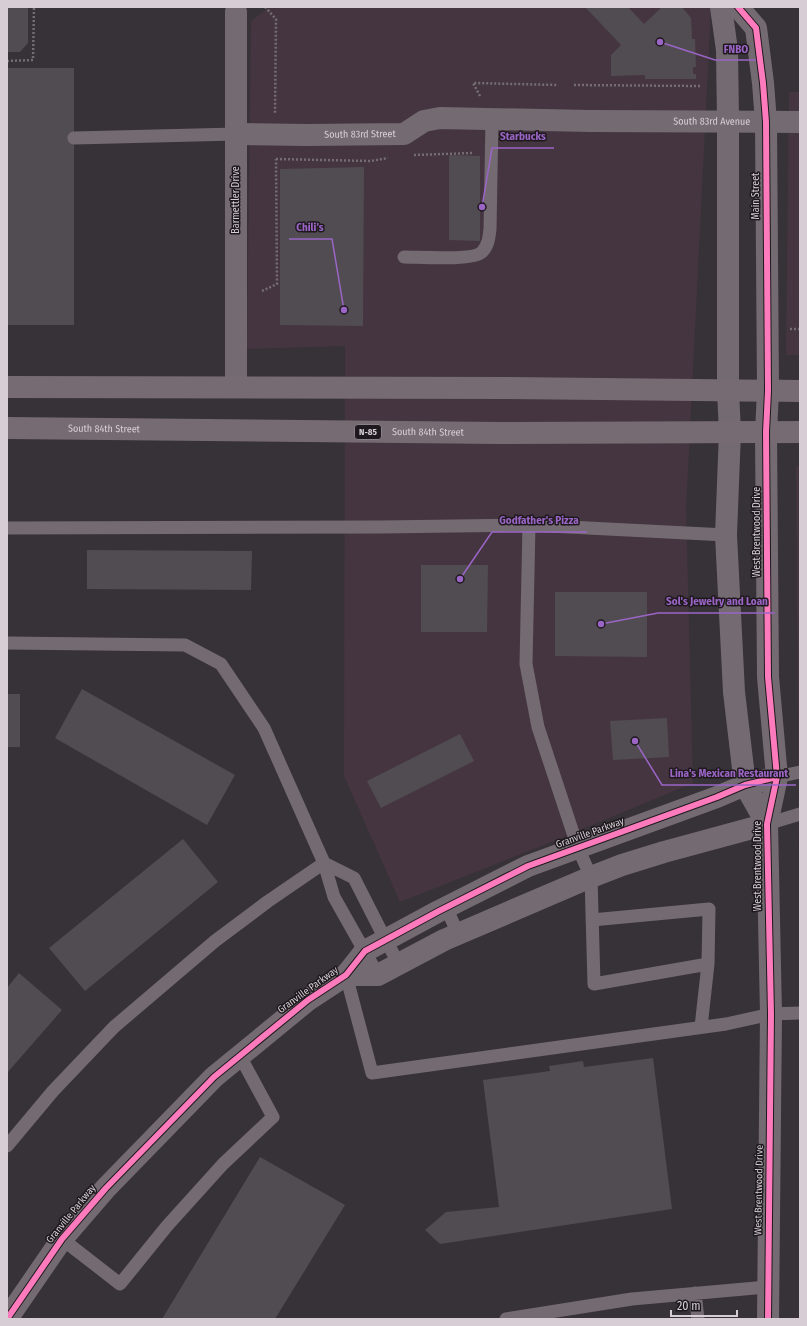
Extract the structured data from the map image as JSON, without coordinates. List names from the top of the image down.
{
  "streets": {
    "main road": ["South 84th Street", "N-85"],
    "street": [
      "South 83rd Avenue",
      "South 83rd Street",
      "Main Street",
      "Barmettler Drive",
      "West Brentwood Drive",
      "Granville Parkway"
    ]
  },
  "crossings": [
    ["South 83rd Avenue", "South 83rd Street"],
    ["South 83rd Avenue", "Main Street"],
    ["South 83rd Street", "Barmettler Drive"],
    ["Main Street", "West Brentwood Drive"],
    ["South 84th Street", "West Brentwood Drive"],
    ["West Brentwood Drive", "Granville Parkway"]
  ],
  "places": [
    "FNBO",
    "Starbucks",
    "Chili's",
    "Godfather's Pizza",
    "Sol's Jewelry and Loan",
    "Lina's Mexican Restaurant"
  ],
  "scale_bar": "20 m"
}
